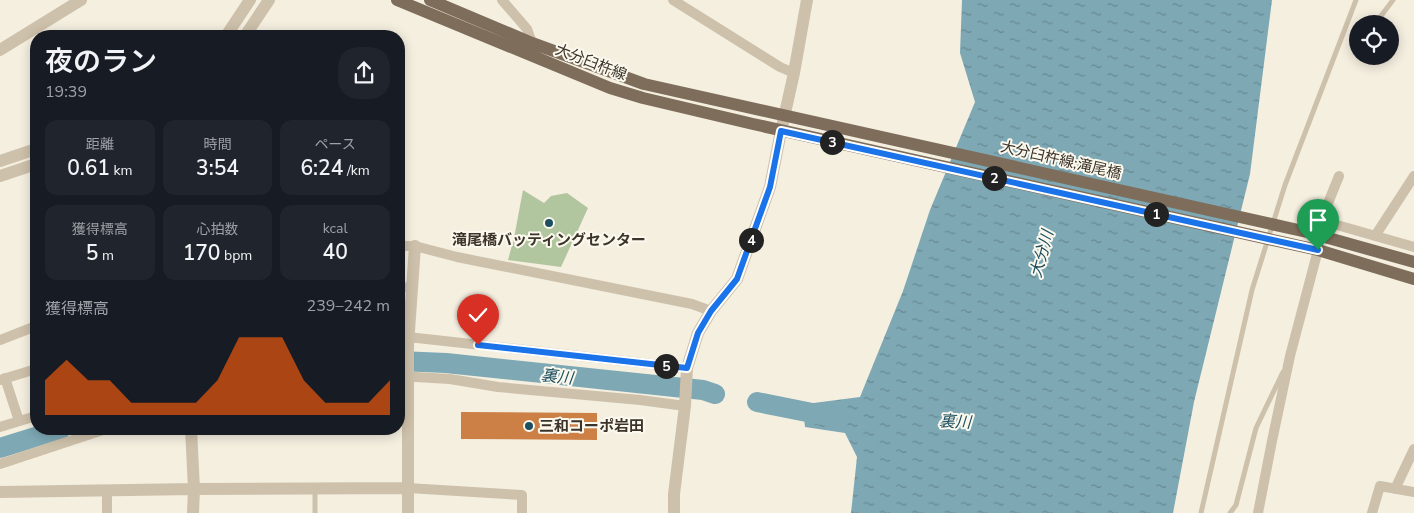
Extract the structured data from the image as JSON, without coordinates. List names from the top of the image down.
{
  "streets": {
    "main road": ["大分臼杵線", "大分臼杵線;滝尾橋"]
  },
  "crossings": [
    ["大分臼杵線", "大分臼杵線;滝尾橋"]
  ],
  "water": ["大分川", "裏川"],
  "places": ["滝尾橋バッティングセンター", "三和コーポ岩田"],
  "page": {
    "heading": ["夜のラン", "19:39"],
    "stats": [
      ["距離", "0.61 km"],
      ["時間", "3:54"],
      ["ペース", "6:24 /km"],
      ["獲得標高", "5 m"],
      ["心拍数", "170 bpm"],
      ["kcal", "40"]
    ],
    "pins": [
      "3",
      "2",
      "1",
      "4",
      "5"
    ],
    "chart": ["獲得標高", "239–242 m"]
  }
}
